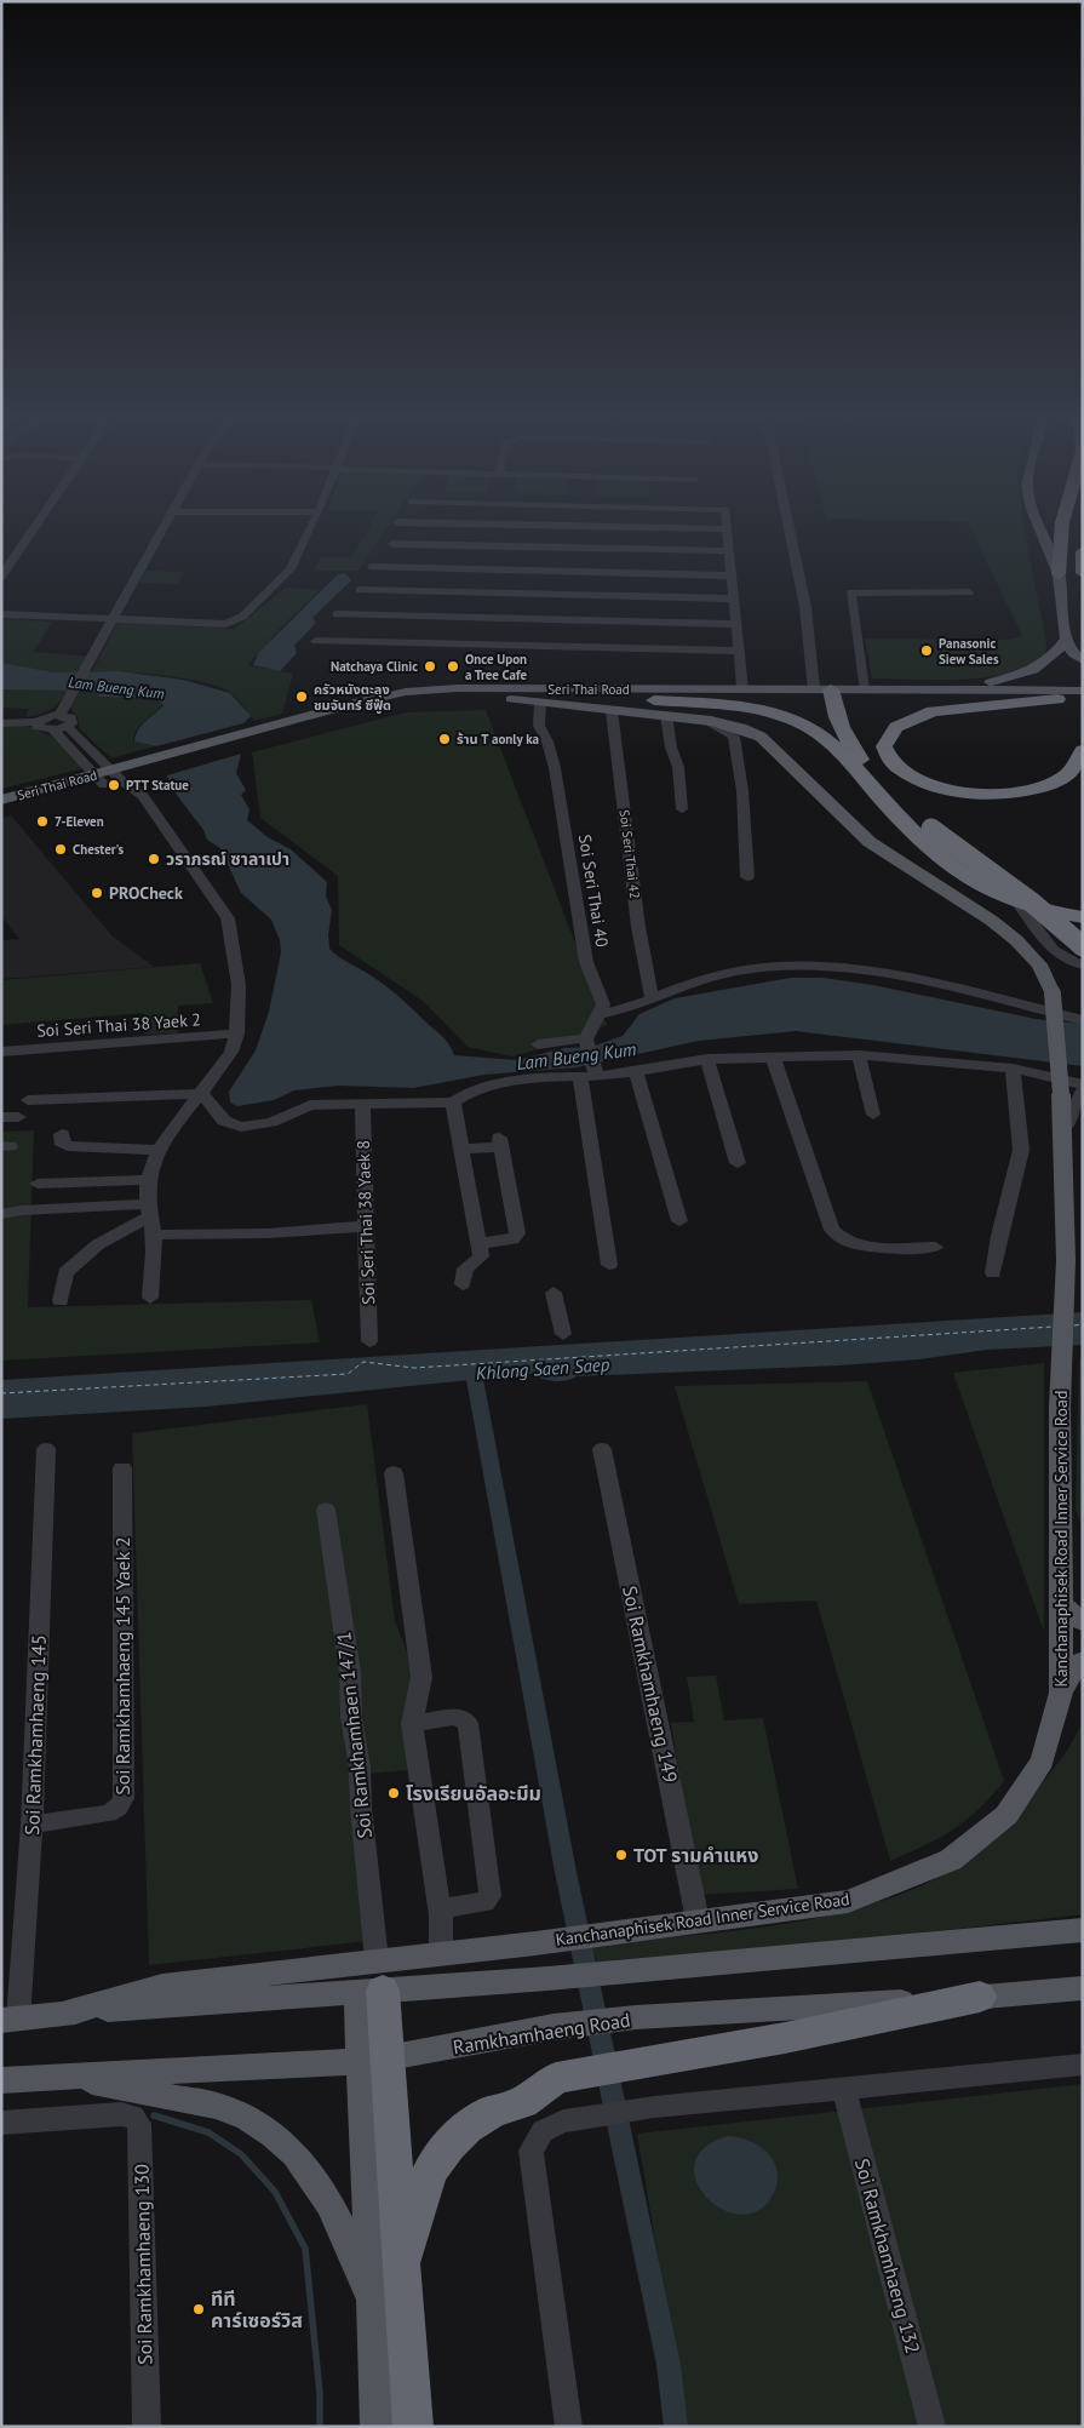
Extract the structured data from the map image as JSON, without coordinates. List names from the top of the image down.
{
  "streets": {
    "main road": ["Seri Thai Road", "Kanchanaphisek Road Inner Service Road", "Ramkhamhaeng Road"],
    "street": [
      "Soi Seri Thai 42",
      "Soi Seri Thai 40",
      "Soi Seri Thai 38 Yaek 2",
      "Soi Seri Thai 38 Yaek 8",
      "Soi Ramkhamhaeng 145 Yaek 2",
      "Soi Ramkhamhaeng 149",
      "Soi Ramkhamhaeng 145",
      "Soi Ramkhamhaen 147/1",
      "Soi Ramkhamhaeng 132",
      "Soi Ramkhamhaeng 130"
    ]
  },
  "crossings": [
    ["Seri Thai Road", "Kanchanaphisek Road Inner Service Road"],
    ["Soi Seri Thai 42", "Kanchanaphisek Road Inner Service Road"],
    ["Soi Seri Thai 40", "Kanchanaphisek Road Inner Service Road"],
    ["Kanchanaphisek Road Inner Service Road", "Soi Ramkhamhaeng 149"],
    ["Kanchanaphisek Road Inner Service Road", "Soi Ramkhamhaen 147/1"],
    ["Soi Ramkhamhaeng 145 Yaek 2", "Soi Ramkhamhaeng 145"]
  ],
  "water": ["Lam Bueng Kum", "Khlong Saen Saep"],
  "places": [
    "Panasonic Siew Sales",
    "Natchaya Clinic",
    "Once Upon a Tree Cafe",
    "ครัวหนังตะลุง ชมจันทร์ ซีฟู๊ด",
    "ร้าน T aonly ka",
    "PTT Statue",
    "7-Eleven",
    "Chester's",
    "วราภรณ์ ซาลาเปา",
    "PROCheck",
    "โรงเรียนอัลอะมีม",
    "TOT รามคำแหง",
    "ทีที คาร์เซอร์วิส"
  ]
}
